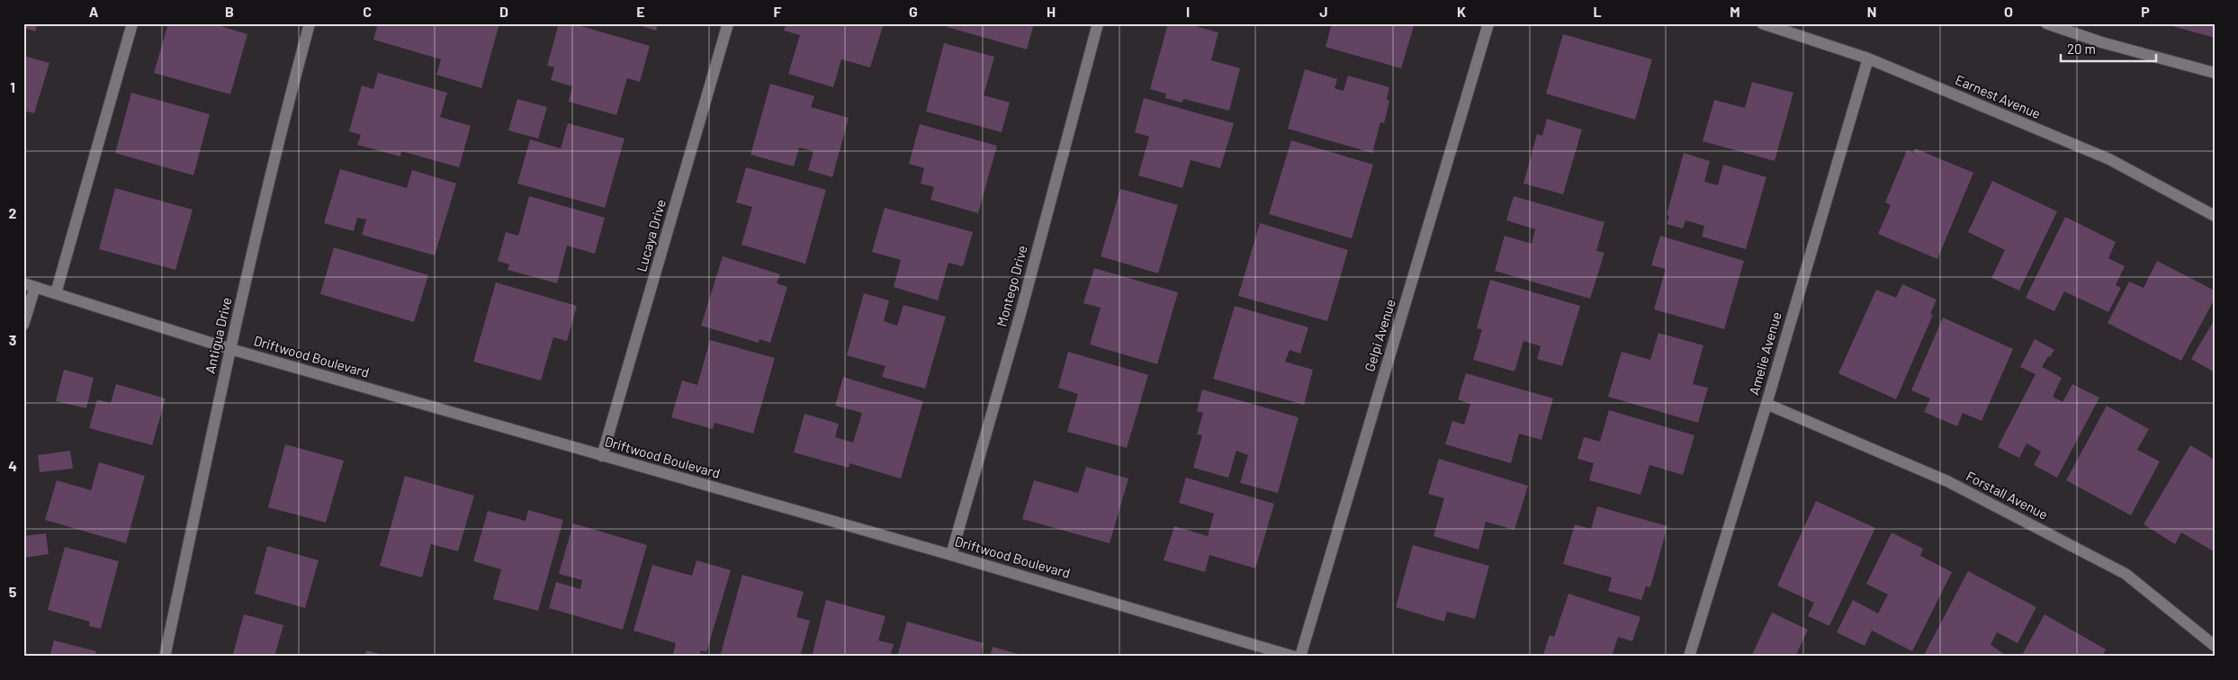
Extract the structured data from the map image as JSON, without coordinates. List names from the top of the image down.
{
  "streets": {
    "street": [
      "Earnest Avenue",
      "Lucaya Drive",
      "Montego Drive",
      "Antigua Drive",
      "Gelpi Avenue",
      "Amelie Avenue",
      "Driftwood Boulevard",
      "Forstall Avenue"
    ]
  },
  "crossings": [
    ["Earnest Avenue", "Amelie Avenue"],
    ["Lucaya Drive", "Driftwood Boulevard"],
    ["Montego Drive", "Driftwood Boulevard"],
    ["Antigua Drive", "Driftwood Boulevard"],
    ["Amelie Avenue", "Forstall Avenue"]
  ],
  "scale_bar": "20 m",
  "grid": {
    "columns": [
      "A",
      "B",
      "C",
      "D",
      "E",
      "F",
      "G",
      "H",
      "I",
      "J",
      "K",
      "L",
      "M",
      "N",
      "O",
      "P"
    ],
    "rows": [
      "1",
      "2",
      "3",
      "4",
      "5"
    ]
  }
}
